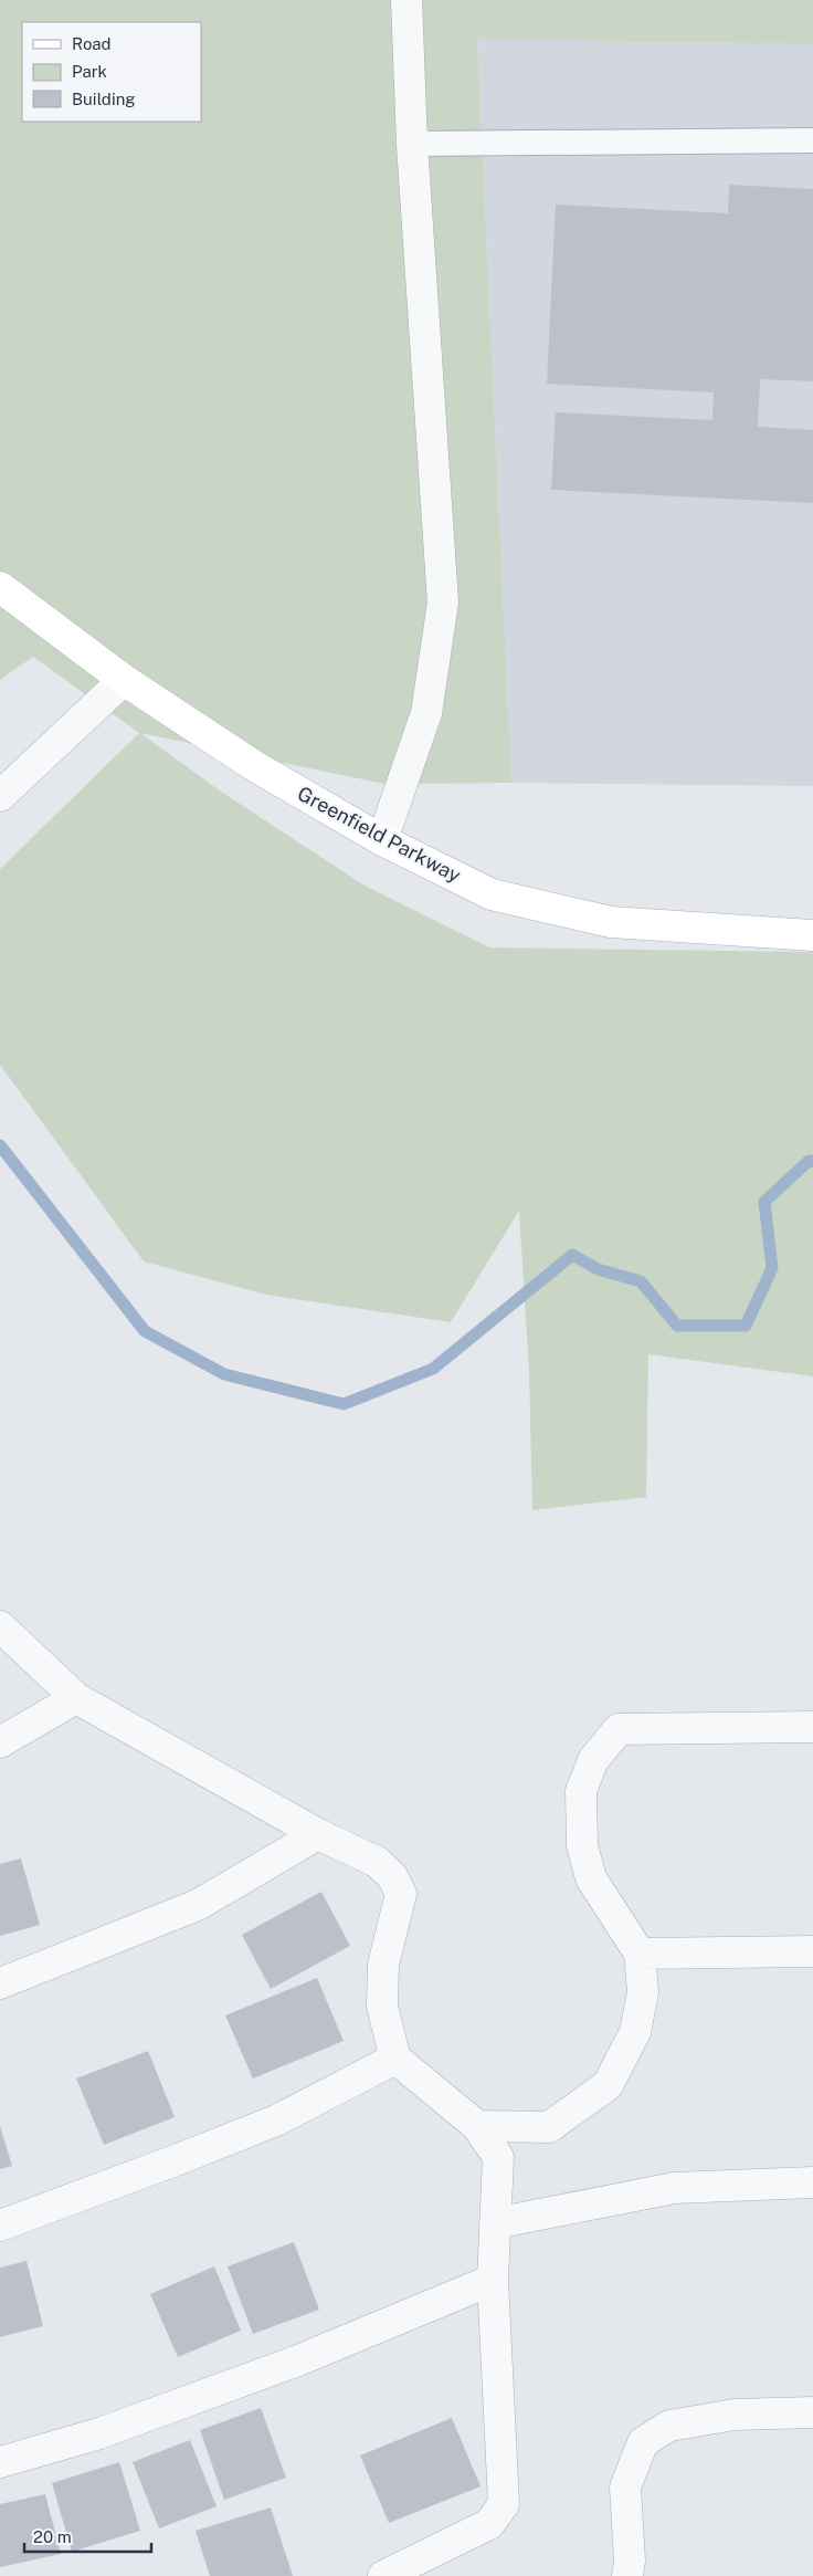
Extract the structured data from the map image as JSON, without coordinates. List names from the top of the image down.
{
  "streets": {
    "main road": ["Greenfield Parkway"]
  },
  "legend": ["Road", "Park", "Building"],
  "scale_bar": "20 m"
}
